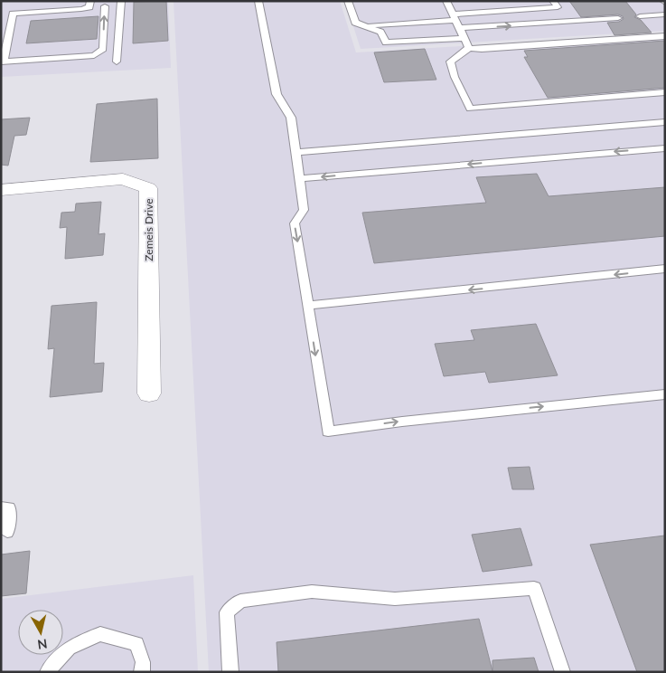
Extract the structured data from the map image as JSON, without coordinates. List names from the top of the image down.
{
  "streets": {
    "street": ["Zemeis Drive"]
  },
  "north": "bottom"
}
